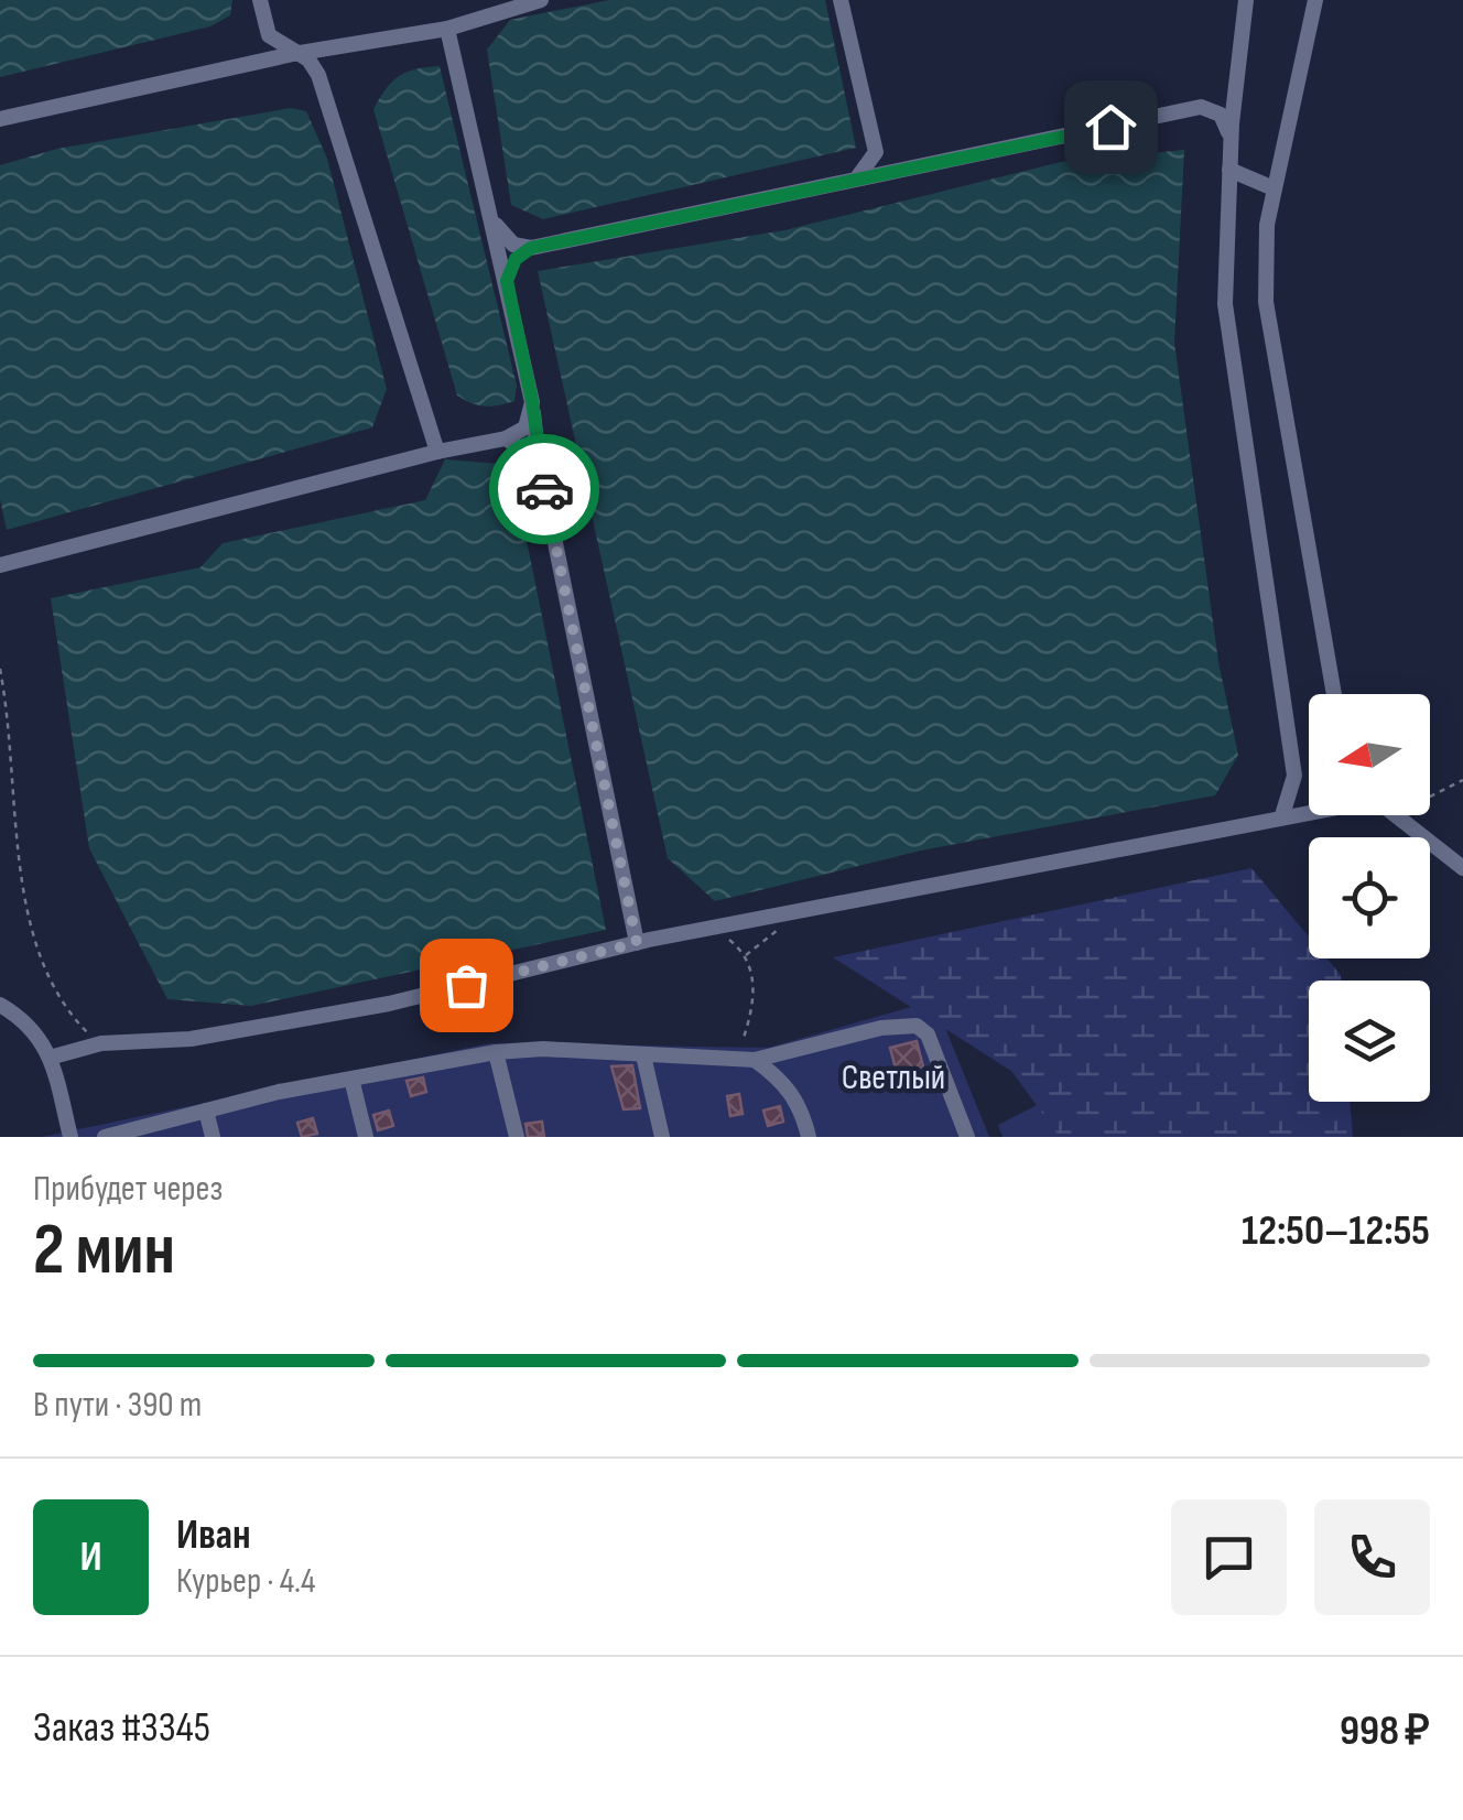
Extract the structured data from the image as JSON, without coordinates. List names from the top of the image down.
{
  "parks": ["Светлый"],
  "north": "left",
  "page": {
    "heading": ["2 мин", "Прибудет через", "12:50–12:55"],
    "panel": [
      "Иван",
      "Курьер · 4.4",
      "Заказ #3345",
      "998 ₽"
    ],
    "bar": "В пути · 390 m",
    "round": "И"
  }
}
